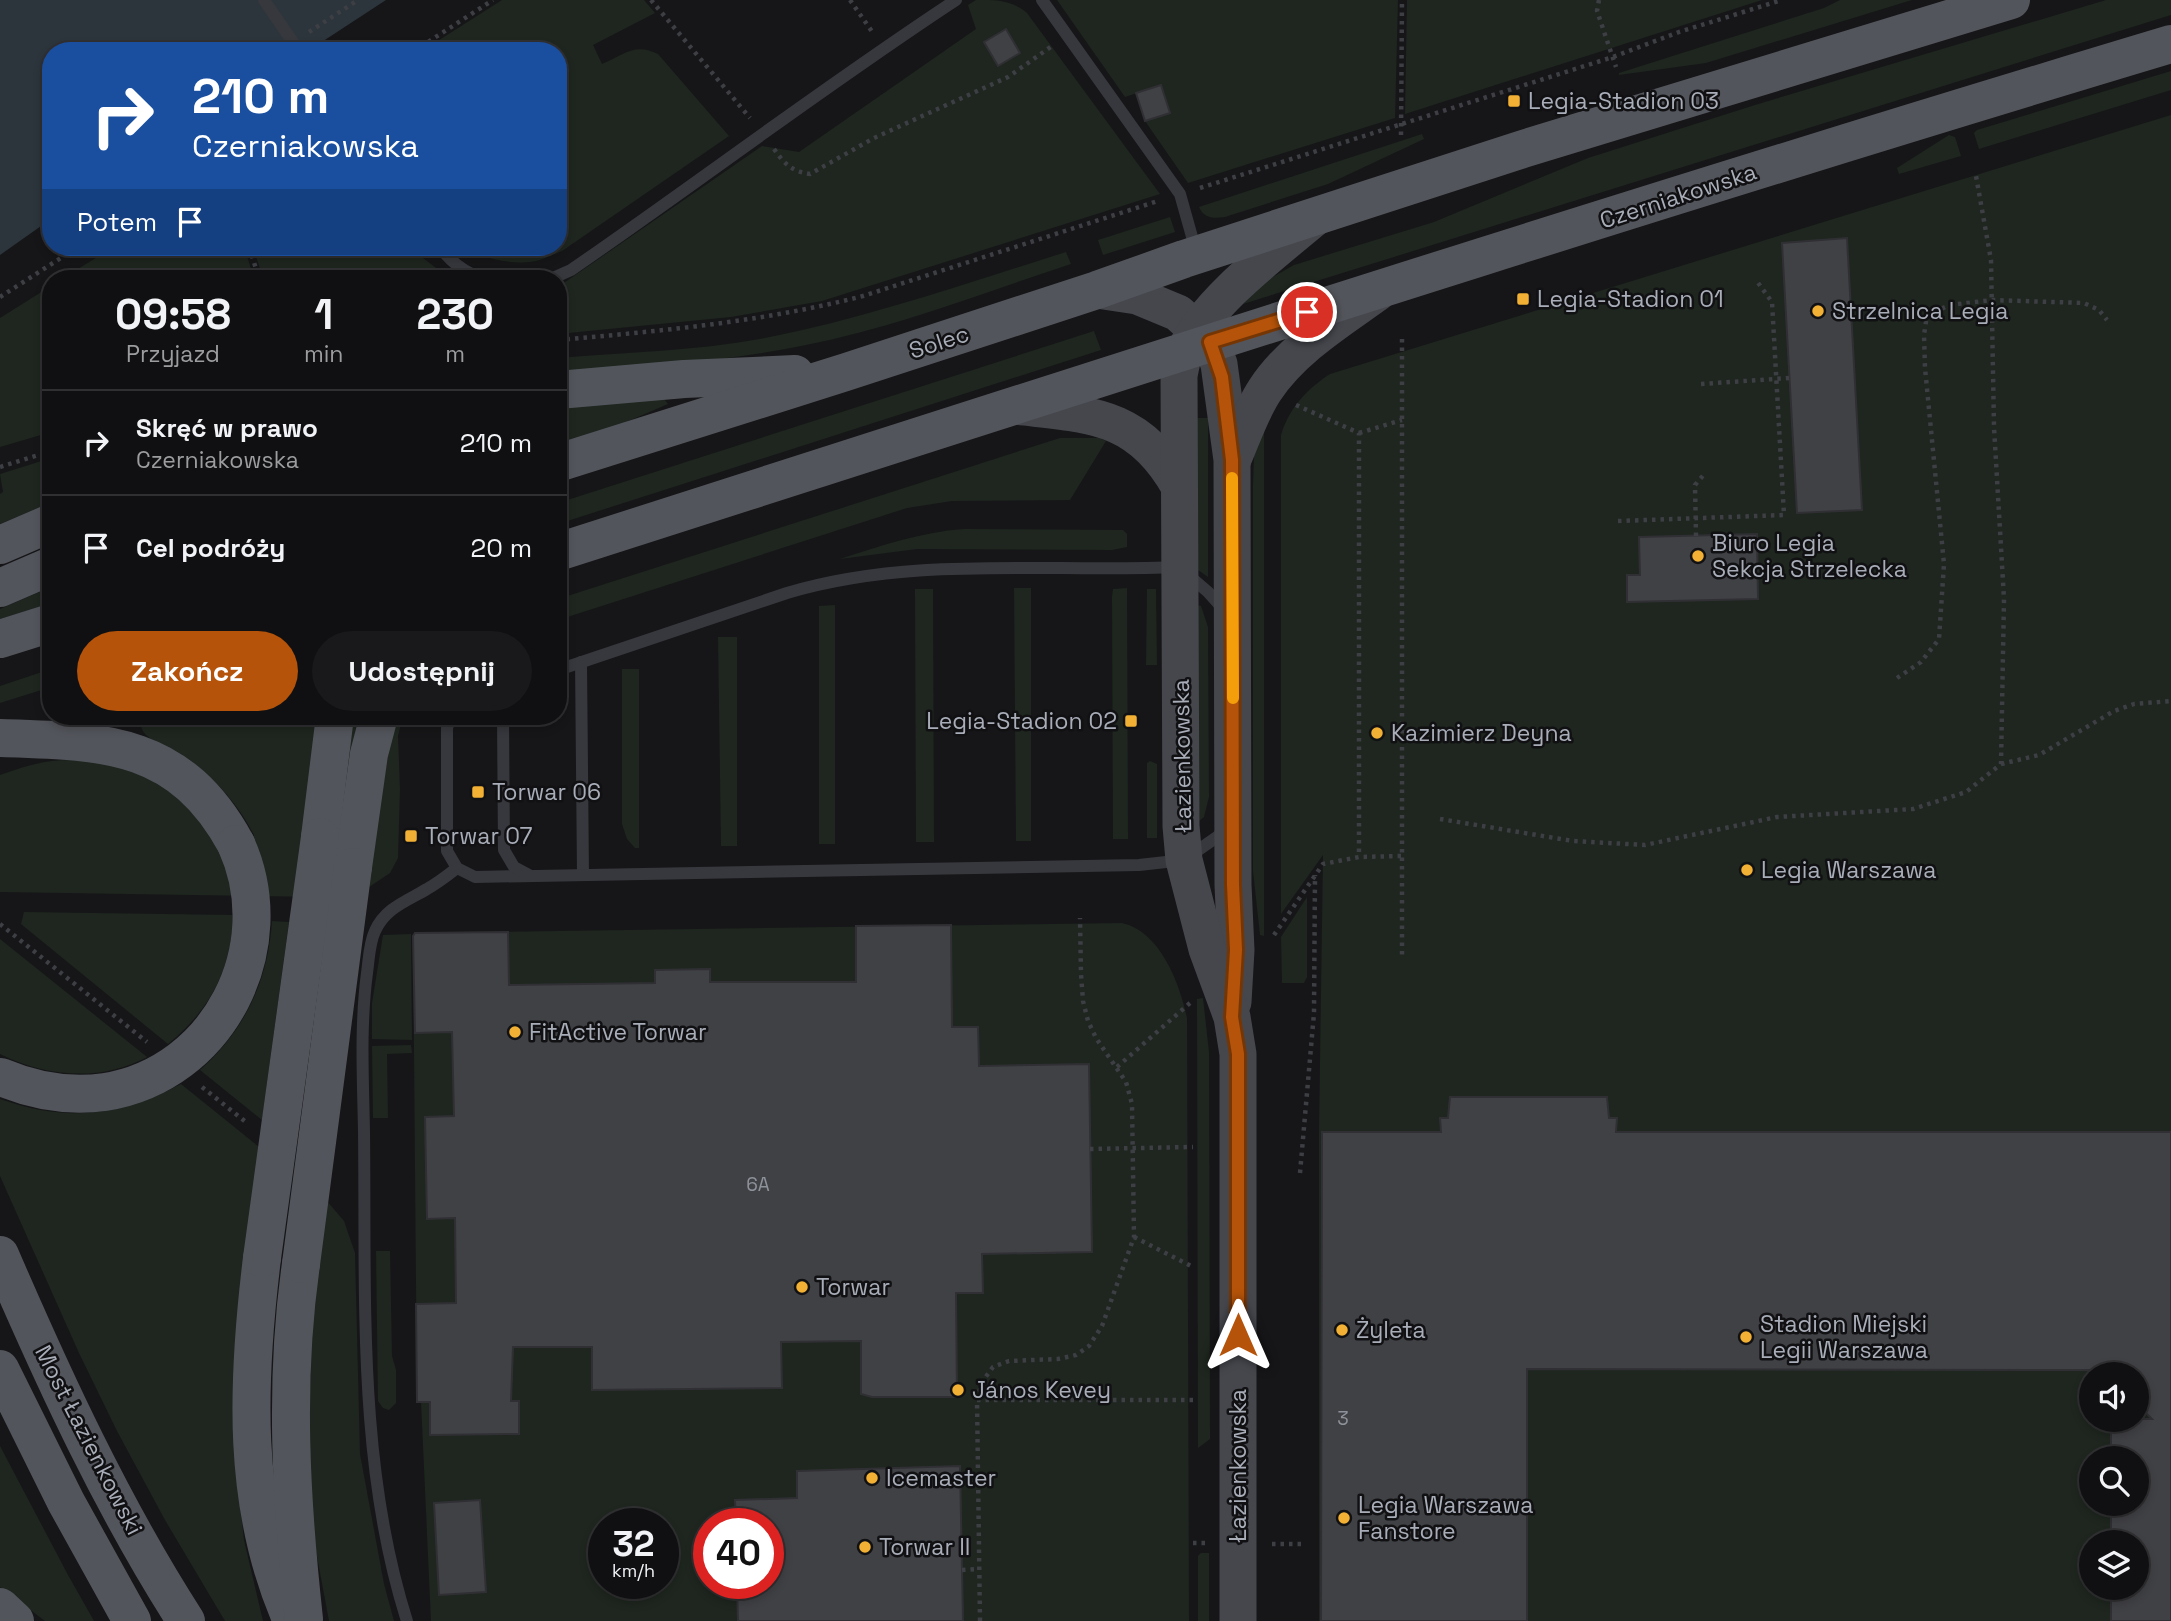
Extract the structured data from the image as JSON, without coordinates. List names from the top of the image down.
{
  "streets": {
    "main road": ["Czerniakowska", "Solec", "Most Łazienkowski"],
    "street": ["Łazienkowska"]
  },
  "crossings": [
    ["Czerniakowska", "Łazienkowska"]
  ],
  "places": {
    "transit": [
      "Legia-Stadion 03",
      "Legia-Stadion 01",
      "Legia-Stadion 02",
      "Torwar 06",
      "Torwar 07"
    ],
    "other": [
      "Strzelnica Legia",
      "Biuro Legia Sekcja Strzelecka",
      "Kazimierz Deyna",
      "Legia Warszawa",
      "FitActive Torwar",
      "Torwar",
      "Żyleta",
      "Stadion Miejski Legii Warszawa",
      "János Kevey",
      "Icemaster",
      "Legia Warszawa Fanstore",
      "Torwar II"
    ]
  },
  "house_numbers": ["6A", "3"],
  "page": {
    "turn": ["210 m", "Czerniakowska"],
    "then": "Potem",
    "eta": [
      "09:58",
      "Przyjazd",
      "1",
      "min",
      "230",
      "m"
    ],
    "list": [
      {
        "name": "Skręć w prawo",
        "note": "Czerniakowska",
        "value": "210 m"
      },
      {
        "name": "Cel podróży",
        "value": "20 m"
      }
    ],
    "buttons": ["Zakończ", "Udostępnij"],
    "speed": "32 km/h",
    "limit": "40"
  }
}
